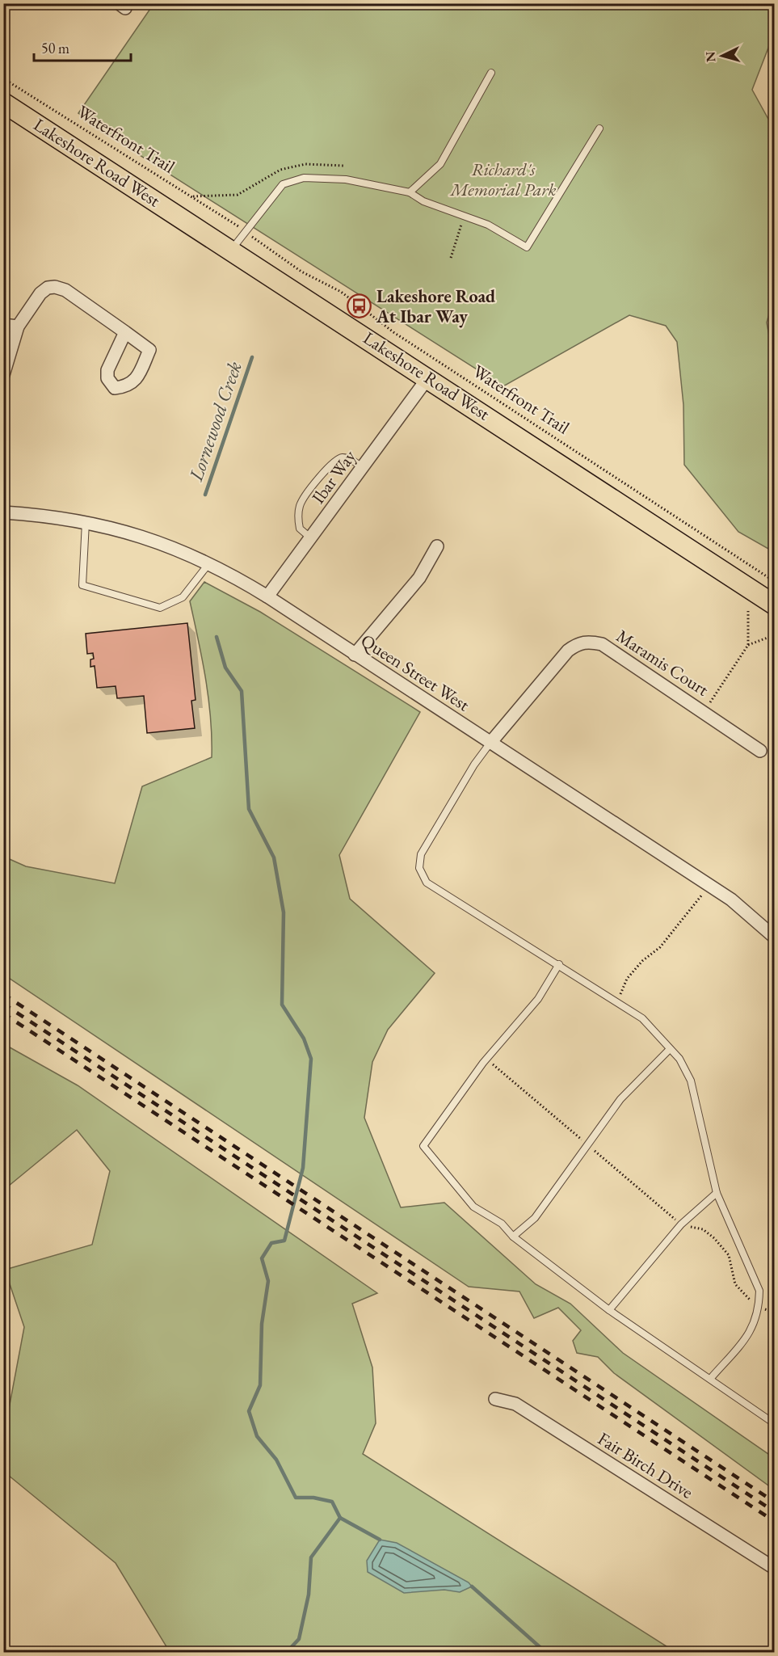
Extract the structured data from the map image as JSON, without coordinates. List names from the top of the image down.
{
  "streets": {
    "main road": ["Lakeshore Road West"],
    "street": [
      "Ibar Way",
      "Maramis Court",
      "Queen Street West",
      "Fair Birch Drive"
    ],
    "path": ["Waterfront Trail"]
  },
  "crossings": [
    ["Lakeshore Road West", "Ibar Way"],
    ["Ibar Way", "Queen Street West"],
    ["Maramis Court", "Queen Street West"]
  ],
  "water": ["Lornewood Creek"],
  "parks": ["Richard's Memorial Park"],
  "places": {
    "bus stop": ["Lakeshore Road At Ibar Way"]
  },
  "scale_bar": "50 m",
  "north": "left"
}
